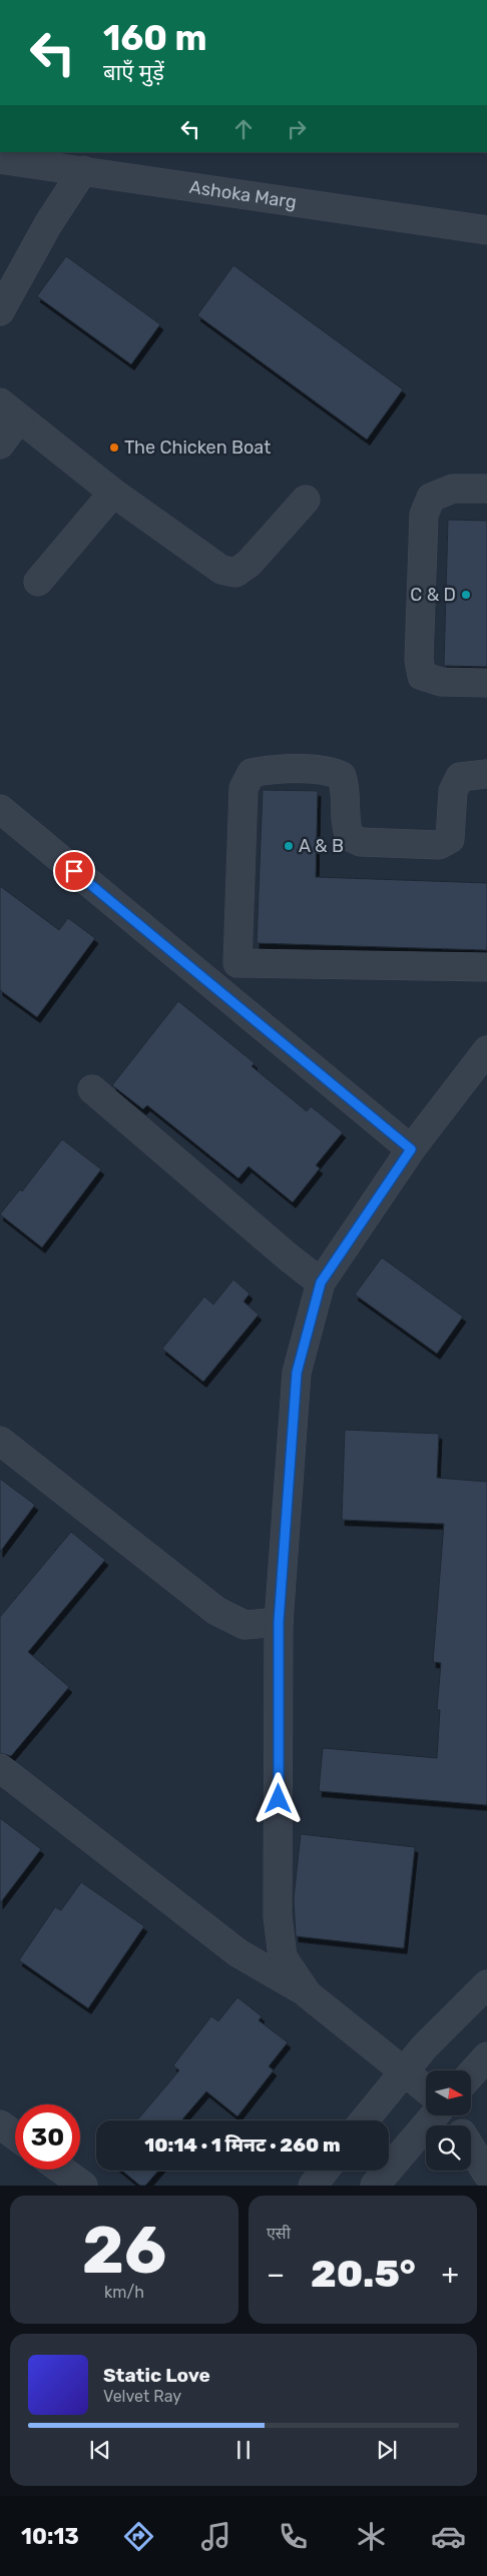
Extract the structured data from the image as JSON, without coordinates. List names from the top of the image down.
{
  "streets": {
    "street": ["Ashoka Marg"]
  },
  "places": ["The Chicken Boat", "C & D", "A & B"],
  "north": "right",
  "page": {
    "turn": ["160 m", "बाएँ मुड़ें"],
    "limit": "30",
    "trip": "10:14 · 1 मिनट · 260 m",
    "tile": [
      ["26", "km/h"],
      "एसी"
    ],
    "heat": ["−", "20.5°", "+"],
    "song": ["Static Love", "Velvet Ray"],
    "tabs": "10:13"
  }
}
